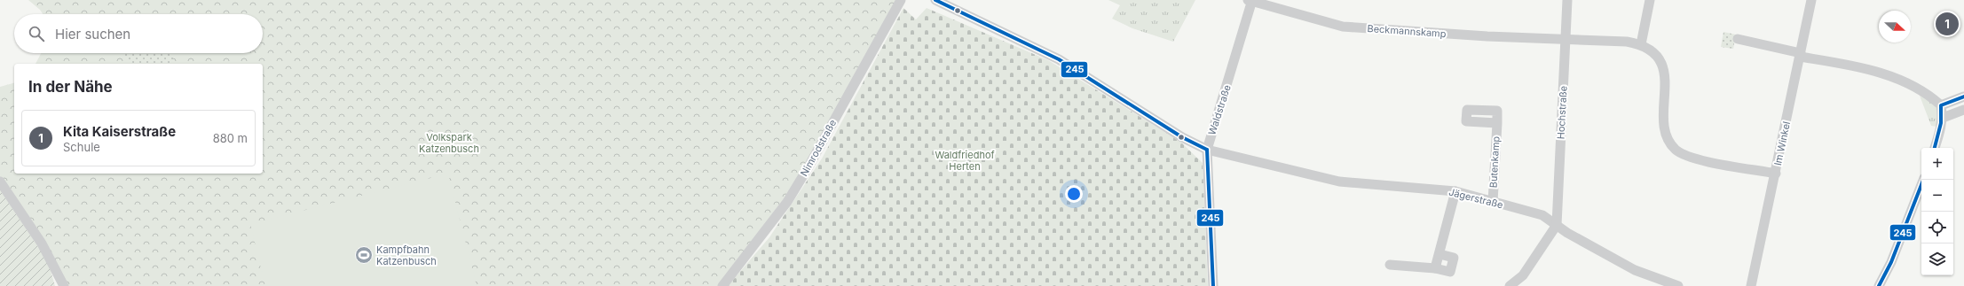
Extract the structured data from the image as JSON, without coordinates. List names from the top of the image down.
{
  "streets": {
    "street": [
      "Beckmannskamp",
      "Waldstraße",
      "Hochstraße",
      "Im Winkel",
      "Nimrodstraße",
      "Butenkamp",
      "Jägerstraße"
    ]
  },
  "crossings": [
    ["Beckmannskamp", "Waldstraße"],
    ["Beckmannskamp", "Hochstraße"],
    ["Waldstraße", "Jägerstraße"],
    ["Hochstraße", "Jägerstraße"],
    ["Butenkamp", "Jägerstraße"]
  ],
  "parks": ["Volkspark Katzenbusch", "Waldfriedhof Herten"],
  "places": {
    "sports": ["Kampfbahn Katzenbusch"]
  },
  "lines": ["transit line 245"],
  "north": "right",
  "page": {
    "pins": "1",
    "search": "Hier suchen",
    "heading": "In der Nähe",
    "list": [
      {
        "mark": "1",
        "name": "Kita Kaiserstraße",
        "note": "Schule",
        "value": "880 m"
      }
    ],
    "map_buttons": ["+", "−"]
  }
}
